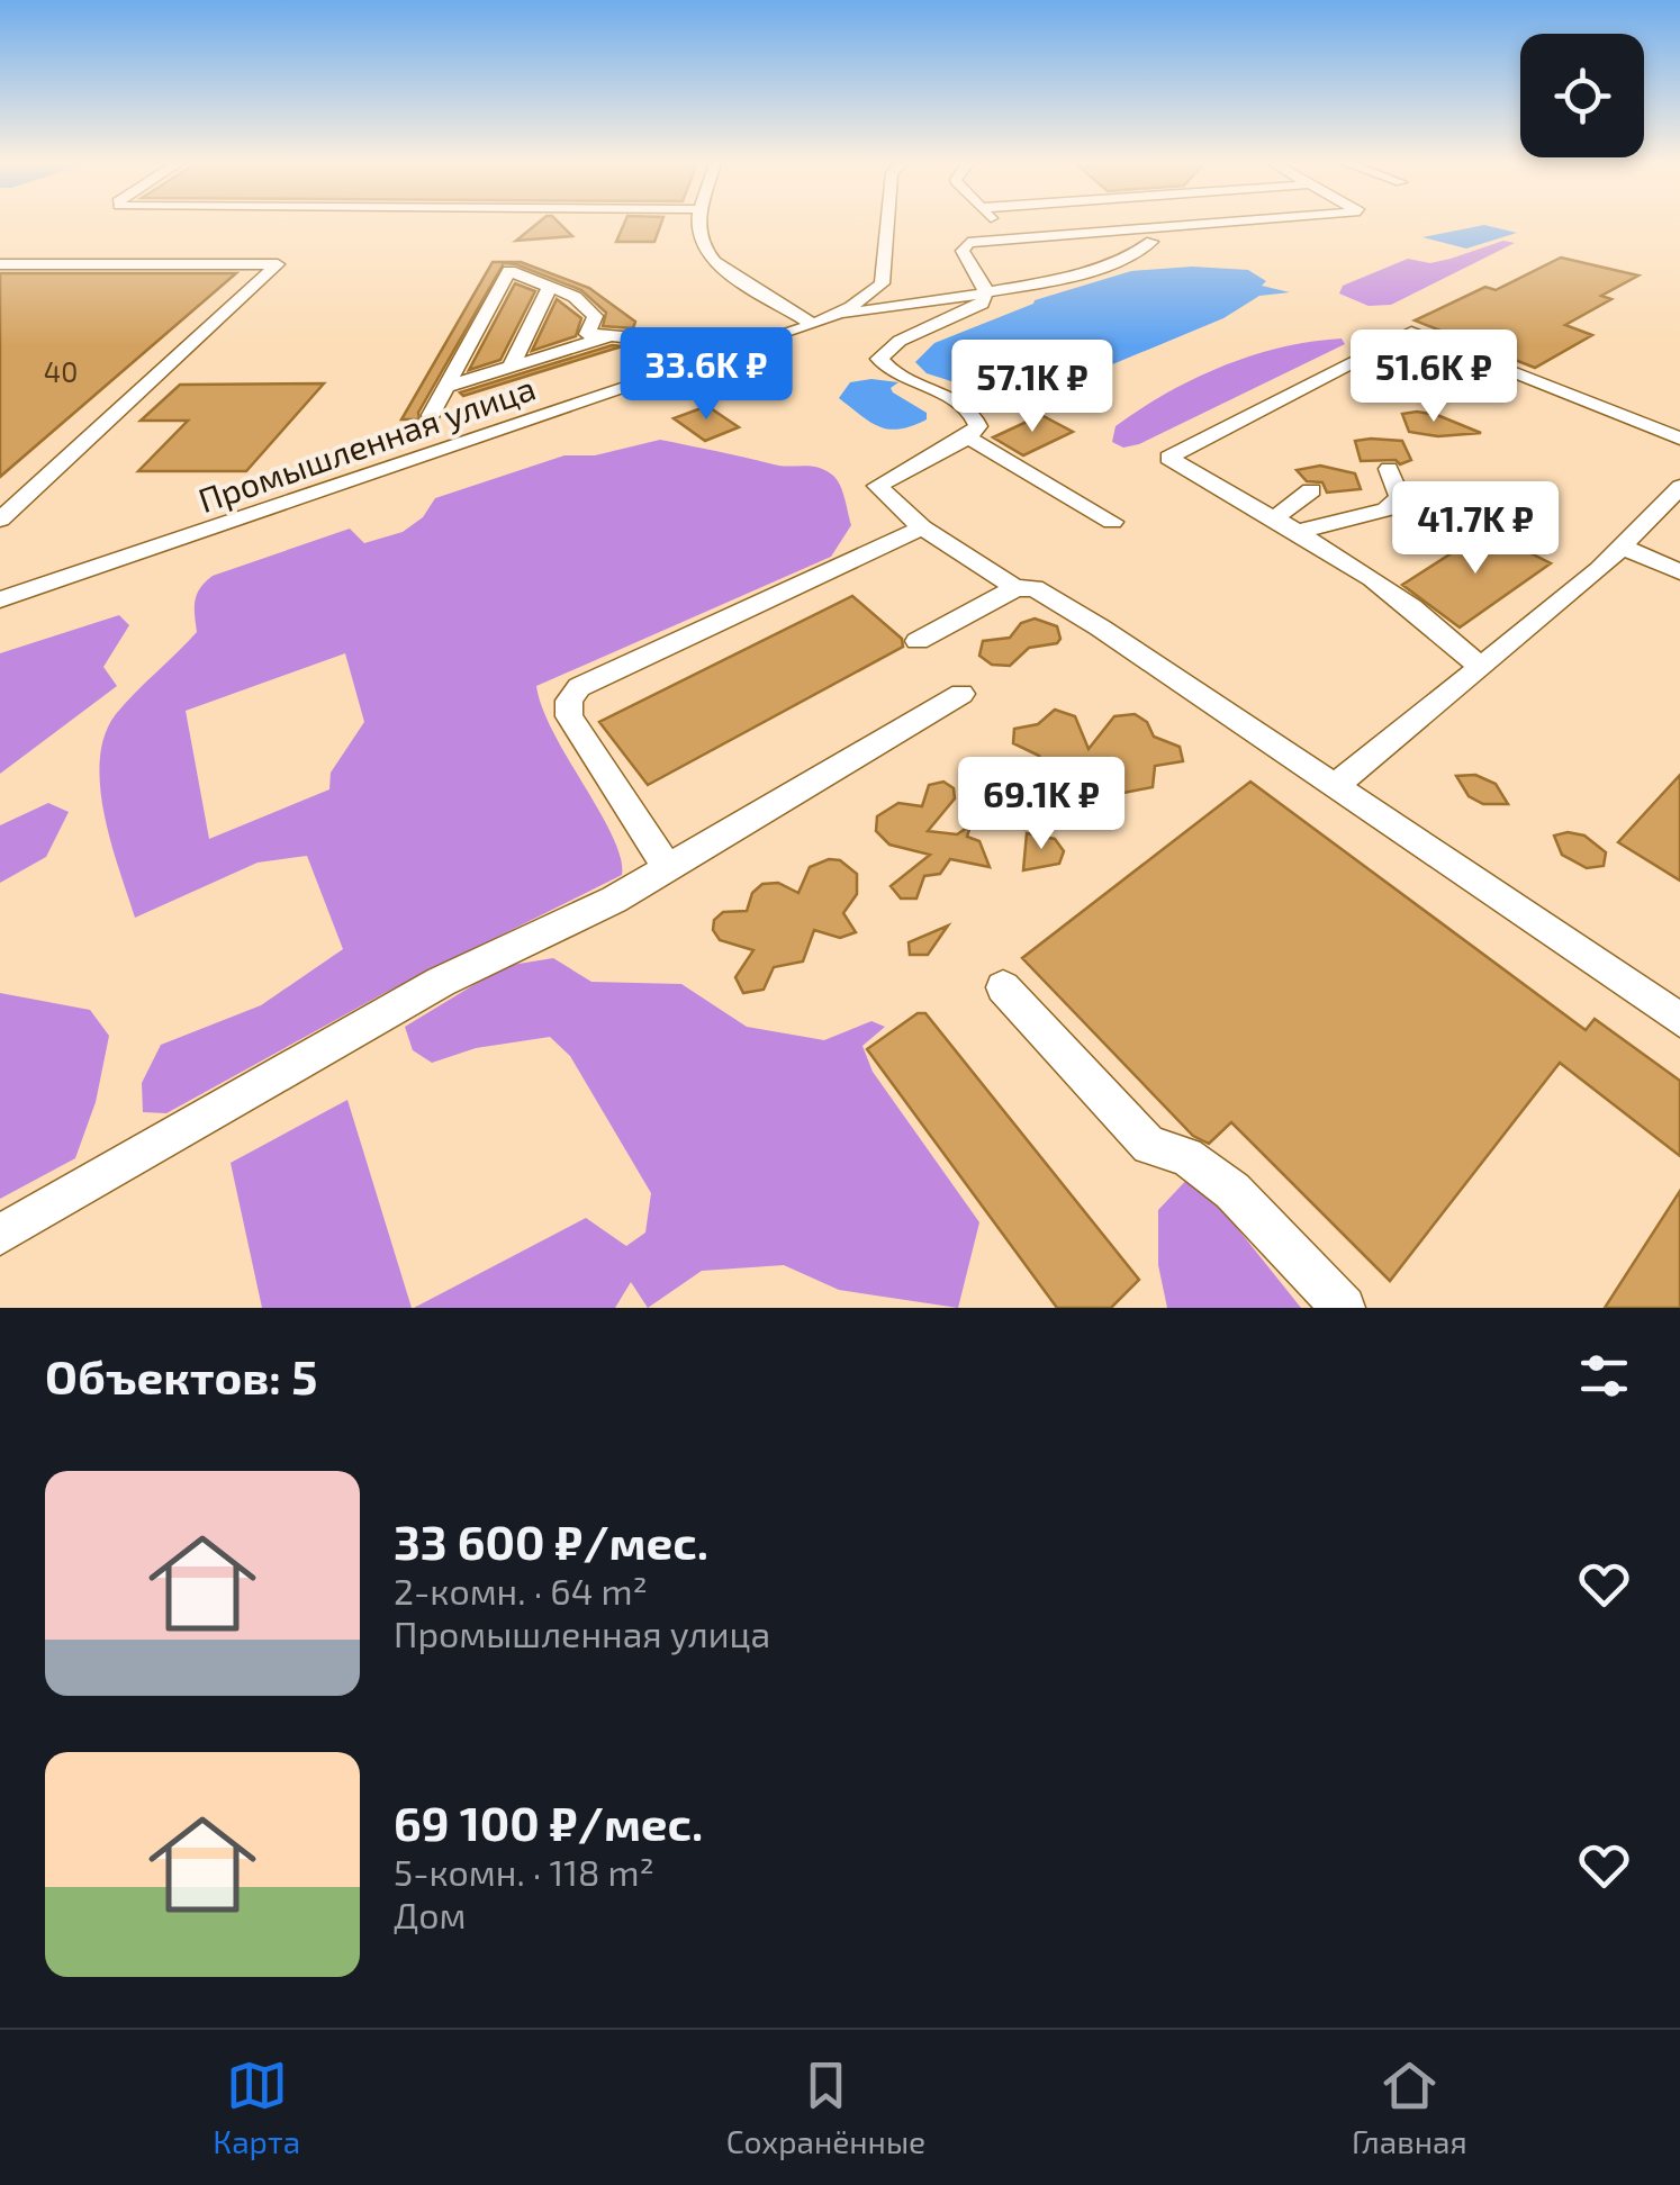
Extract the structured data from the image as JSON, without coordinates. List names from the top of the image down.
{
  "streets": {
    "street": ["Промышленная улица"]
  },
  "house_numbers": ["40"],
  "page": {
    "price": [
      "33.6K ₽",
      "51.6K ₽",
      "57.1K ₽",
      "41.7K ₽",
      "69.1K ₽"
    ],
    "heading": "Объектов: 5",
    "list": [
      {
        "name": "33 600 ₽/мес.",
        "note": "2-комн. · 64 m² · Промышленная улица"
      },
      {
        "name": "69 100 ₽/мес.",
        "note": "5-комн. · 118 m² · Дом"
      }
    ],
    "tabs": ["Карта", "Сохранённые", "Главная"]
  }
}
